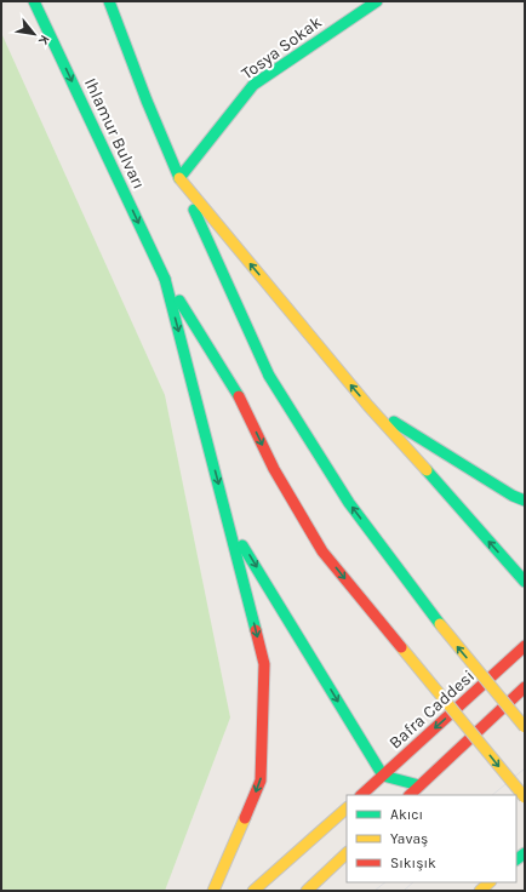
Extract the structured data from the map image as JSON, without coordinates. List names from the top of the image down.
{
  "streets": {
    "main road": ["Tosya Sokak", "Ihlamur Bulvarı", "Bafra Caddesi"]
  },
  "legend": ["Akıcı", "Yavaş", "Sıkışık"],
  "north": "bottom right"
}
